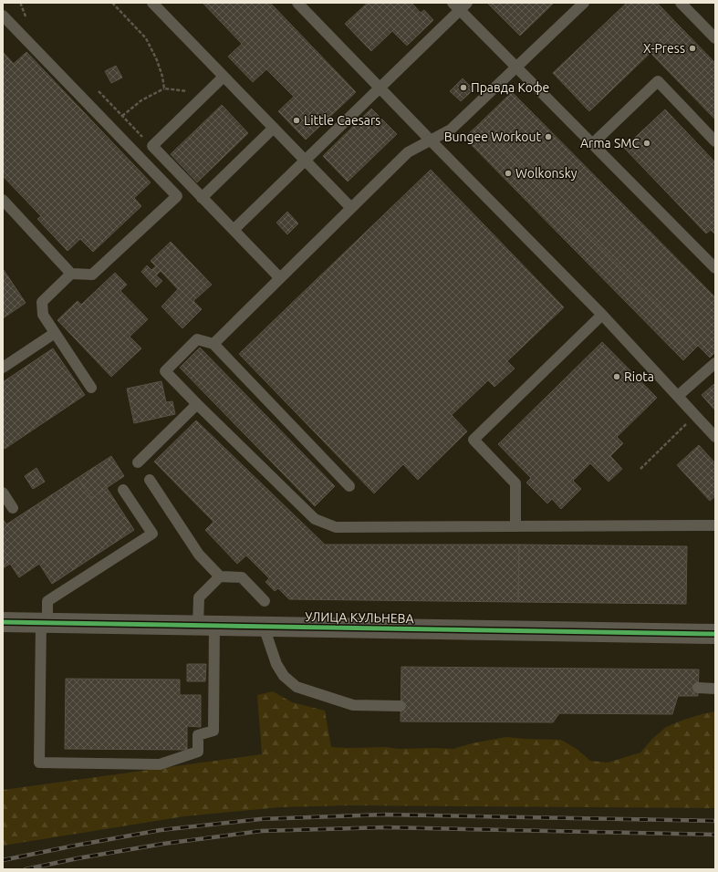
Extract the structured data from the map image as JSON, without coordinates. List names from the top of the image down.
{
  "streets": {
    "street": ["УЛИЦА КУЛЬНЕВА"]
  },
  "places": [
    "X-Press",
    "Правда Кофе",
    "Little Caesars",
    "Bungee Workout",
    "Arma SMC",
    "Wolkonsky",
    "Riota"
  ]
}
